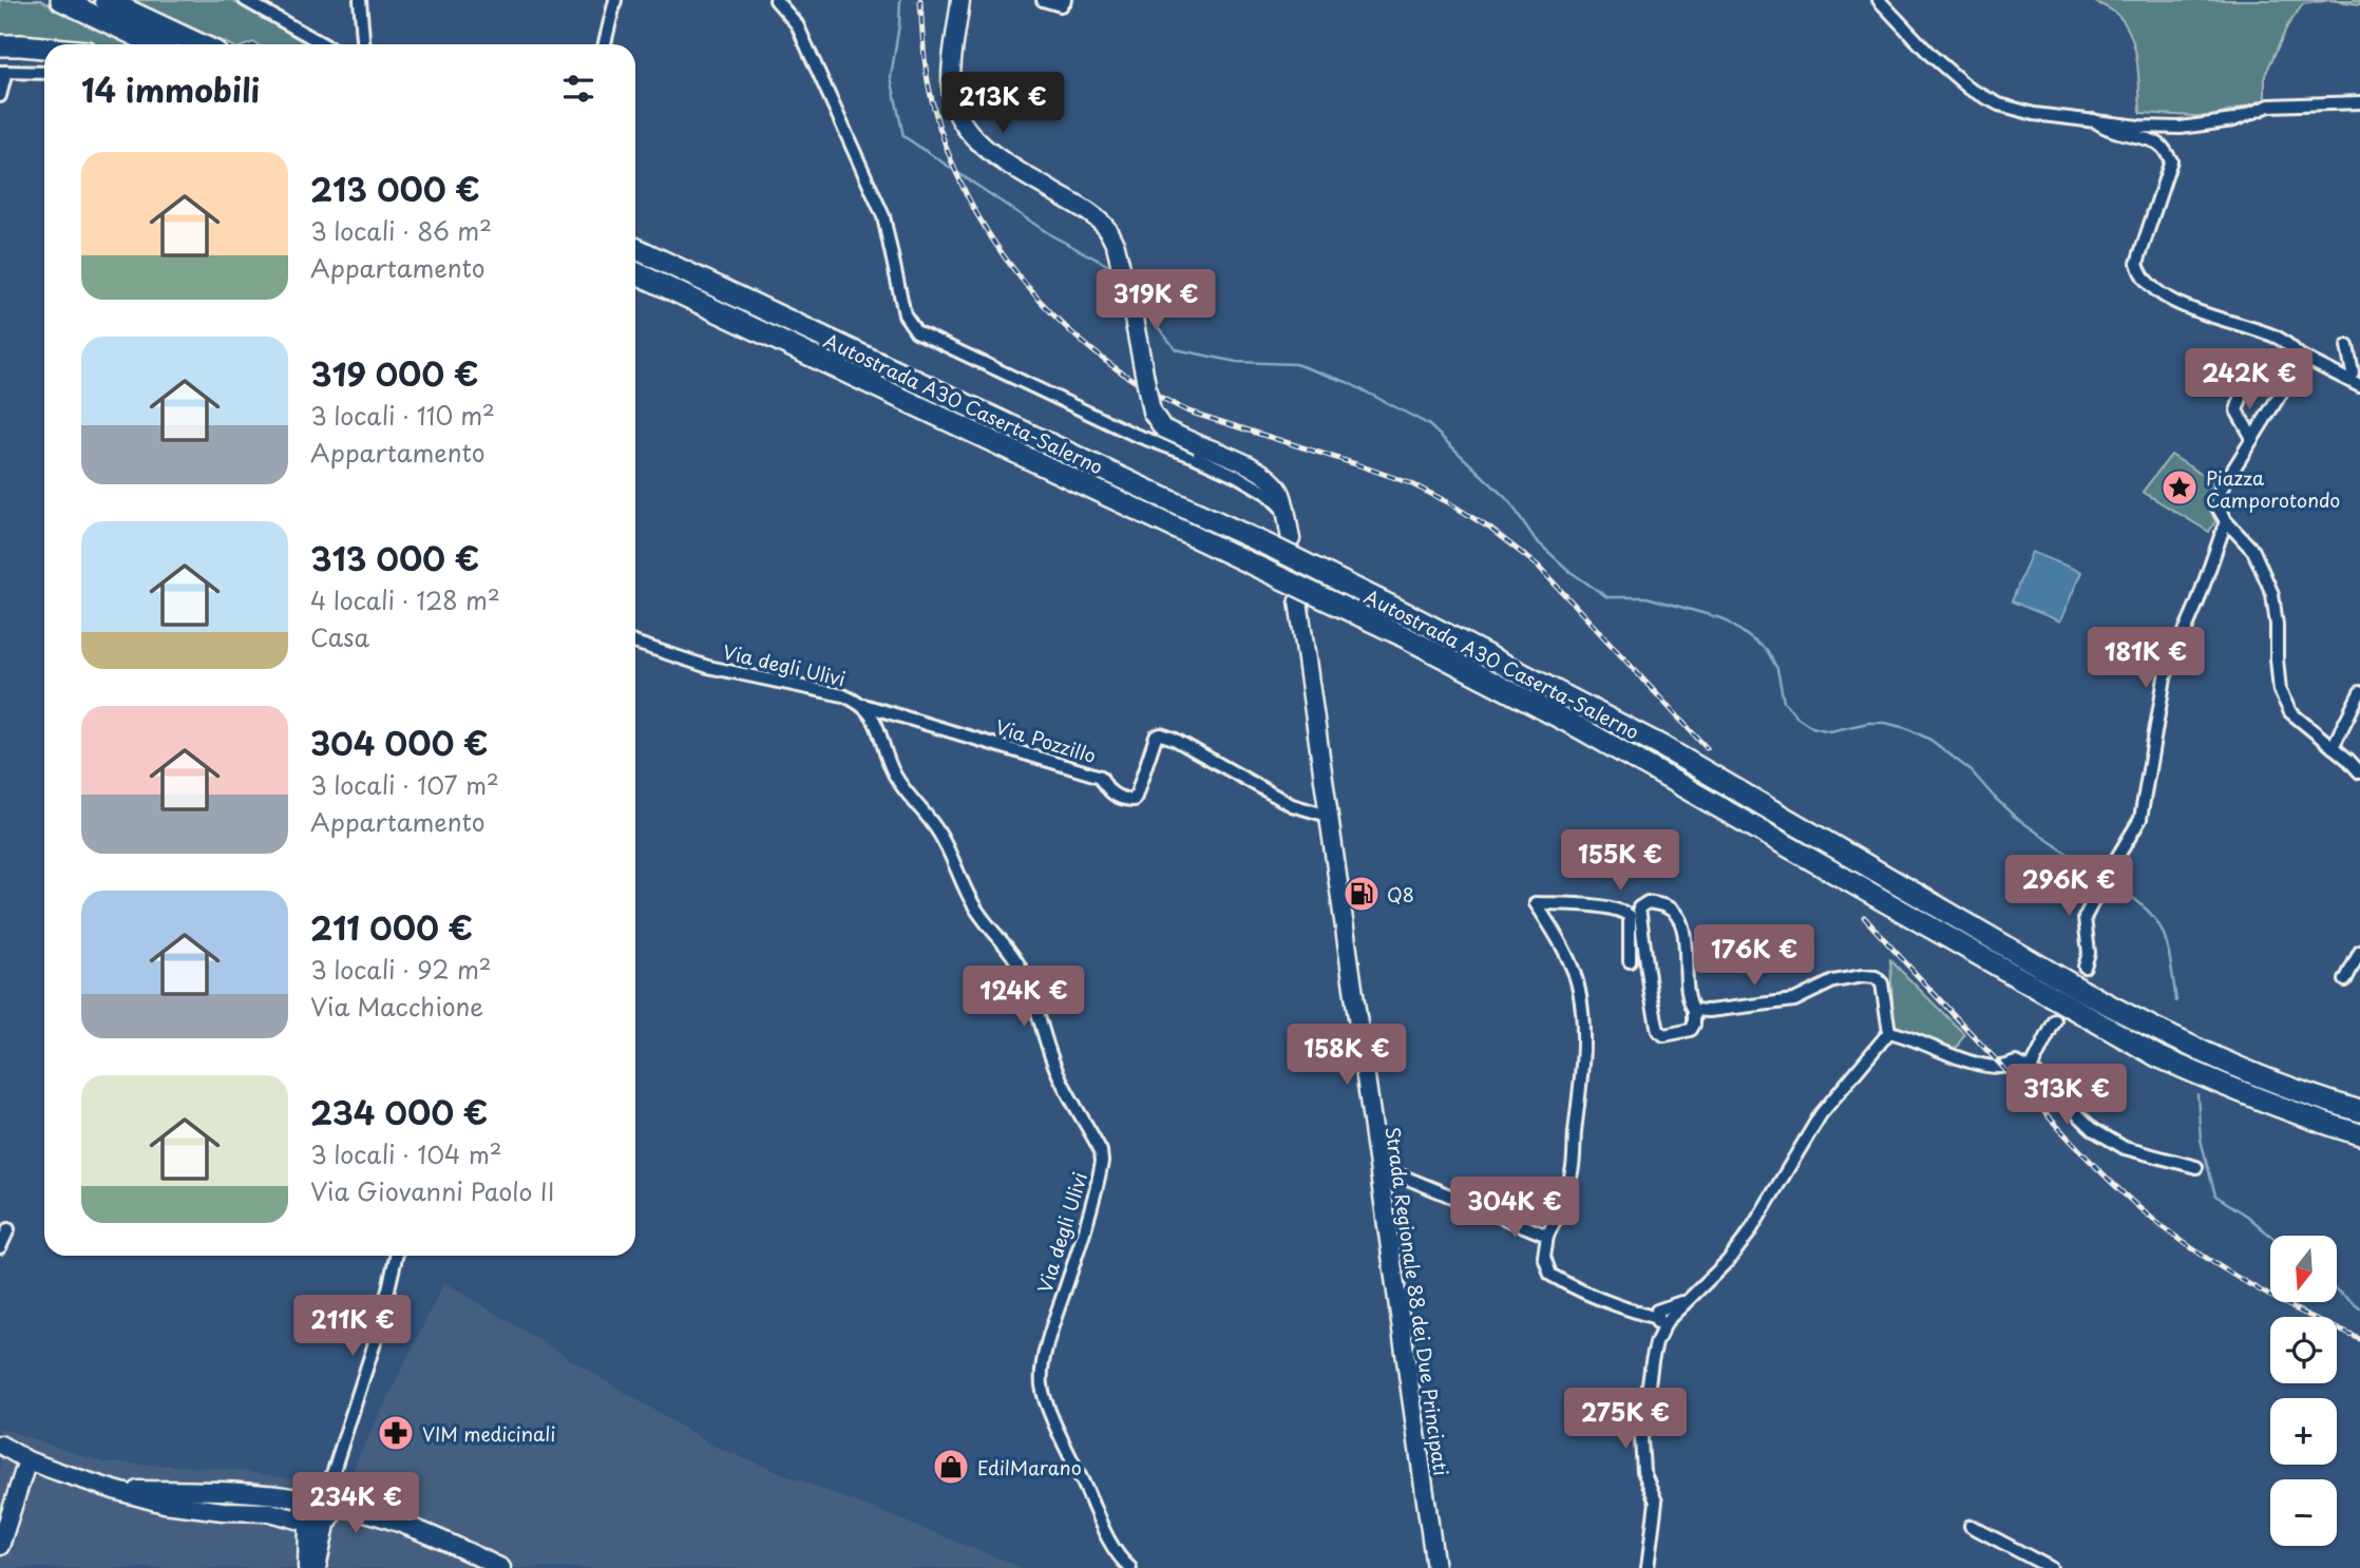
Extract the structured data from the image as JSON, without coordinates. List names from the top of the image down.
{
  "streets": {
    "highway": ["Autostrada A30 Caserta-Salerno"],
    "main road": ["Strada Regionale 88 dei Due Principati"],
    "street": ["Via degli Ulivi", "Via Pozzillo"]
  },
  "crossings": [
    ["Via degli Ulivi", "Via Pozzillo"],
    ["Via Pozzillo", "Strada Regionale 88 dei Due Principati"]
  ],
  "places": {
    "place": ["Piazza Camporotondo"],
    "fuel station": ["Q8"],
    "pharmacy": ["VIM medicinali"],
    "shop": ["EdilMarano"]
  },
  "north": "bottom",
  "page": {
    "heading": "14 immobili",
    "price": [
      "213K €",
      "319K €",
      "242K €",
      "181K €",
      "155K €",
      "296K €",
      "176K €",
      "124K €",
      "158K €",
      "313K €",
      "304K €",
      "211K €",
      "275K €",
      "234K €"
    ],
    "list": [
      {
        "name": "213 000 €",
        "note": "3 locali · 86 m² · Appartamento"
      },
      {
        "name": "319 000 €",
        "note": "3 locali · 110 m² · Appartamento"
      },
      {
        "name": "313 000 €",
        "note": "4 locali · 128 m² · Casa"
      },
      {
        "name": "304 000 €",
        "note": "3 locali · 107 m² · Appartamento"
      },
      {
        "name": "211 000 €",
        "note": "3 locali · 92 m² · Via Macchione"
      },
      {
        "name": "234 000 €",
        "note": "3 locali · 104 m² · Via Giovanni Paolo II"
      }
    ],
    "map_buttons": ["+", "−"]
  }
}
